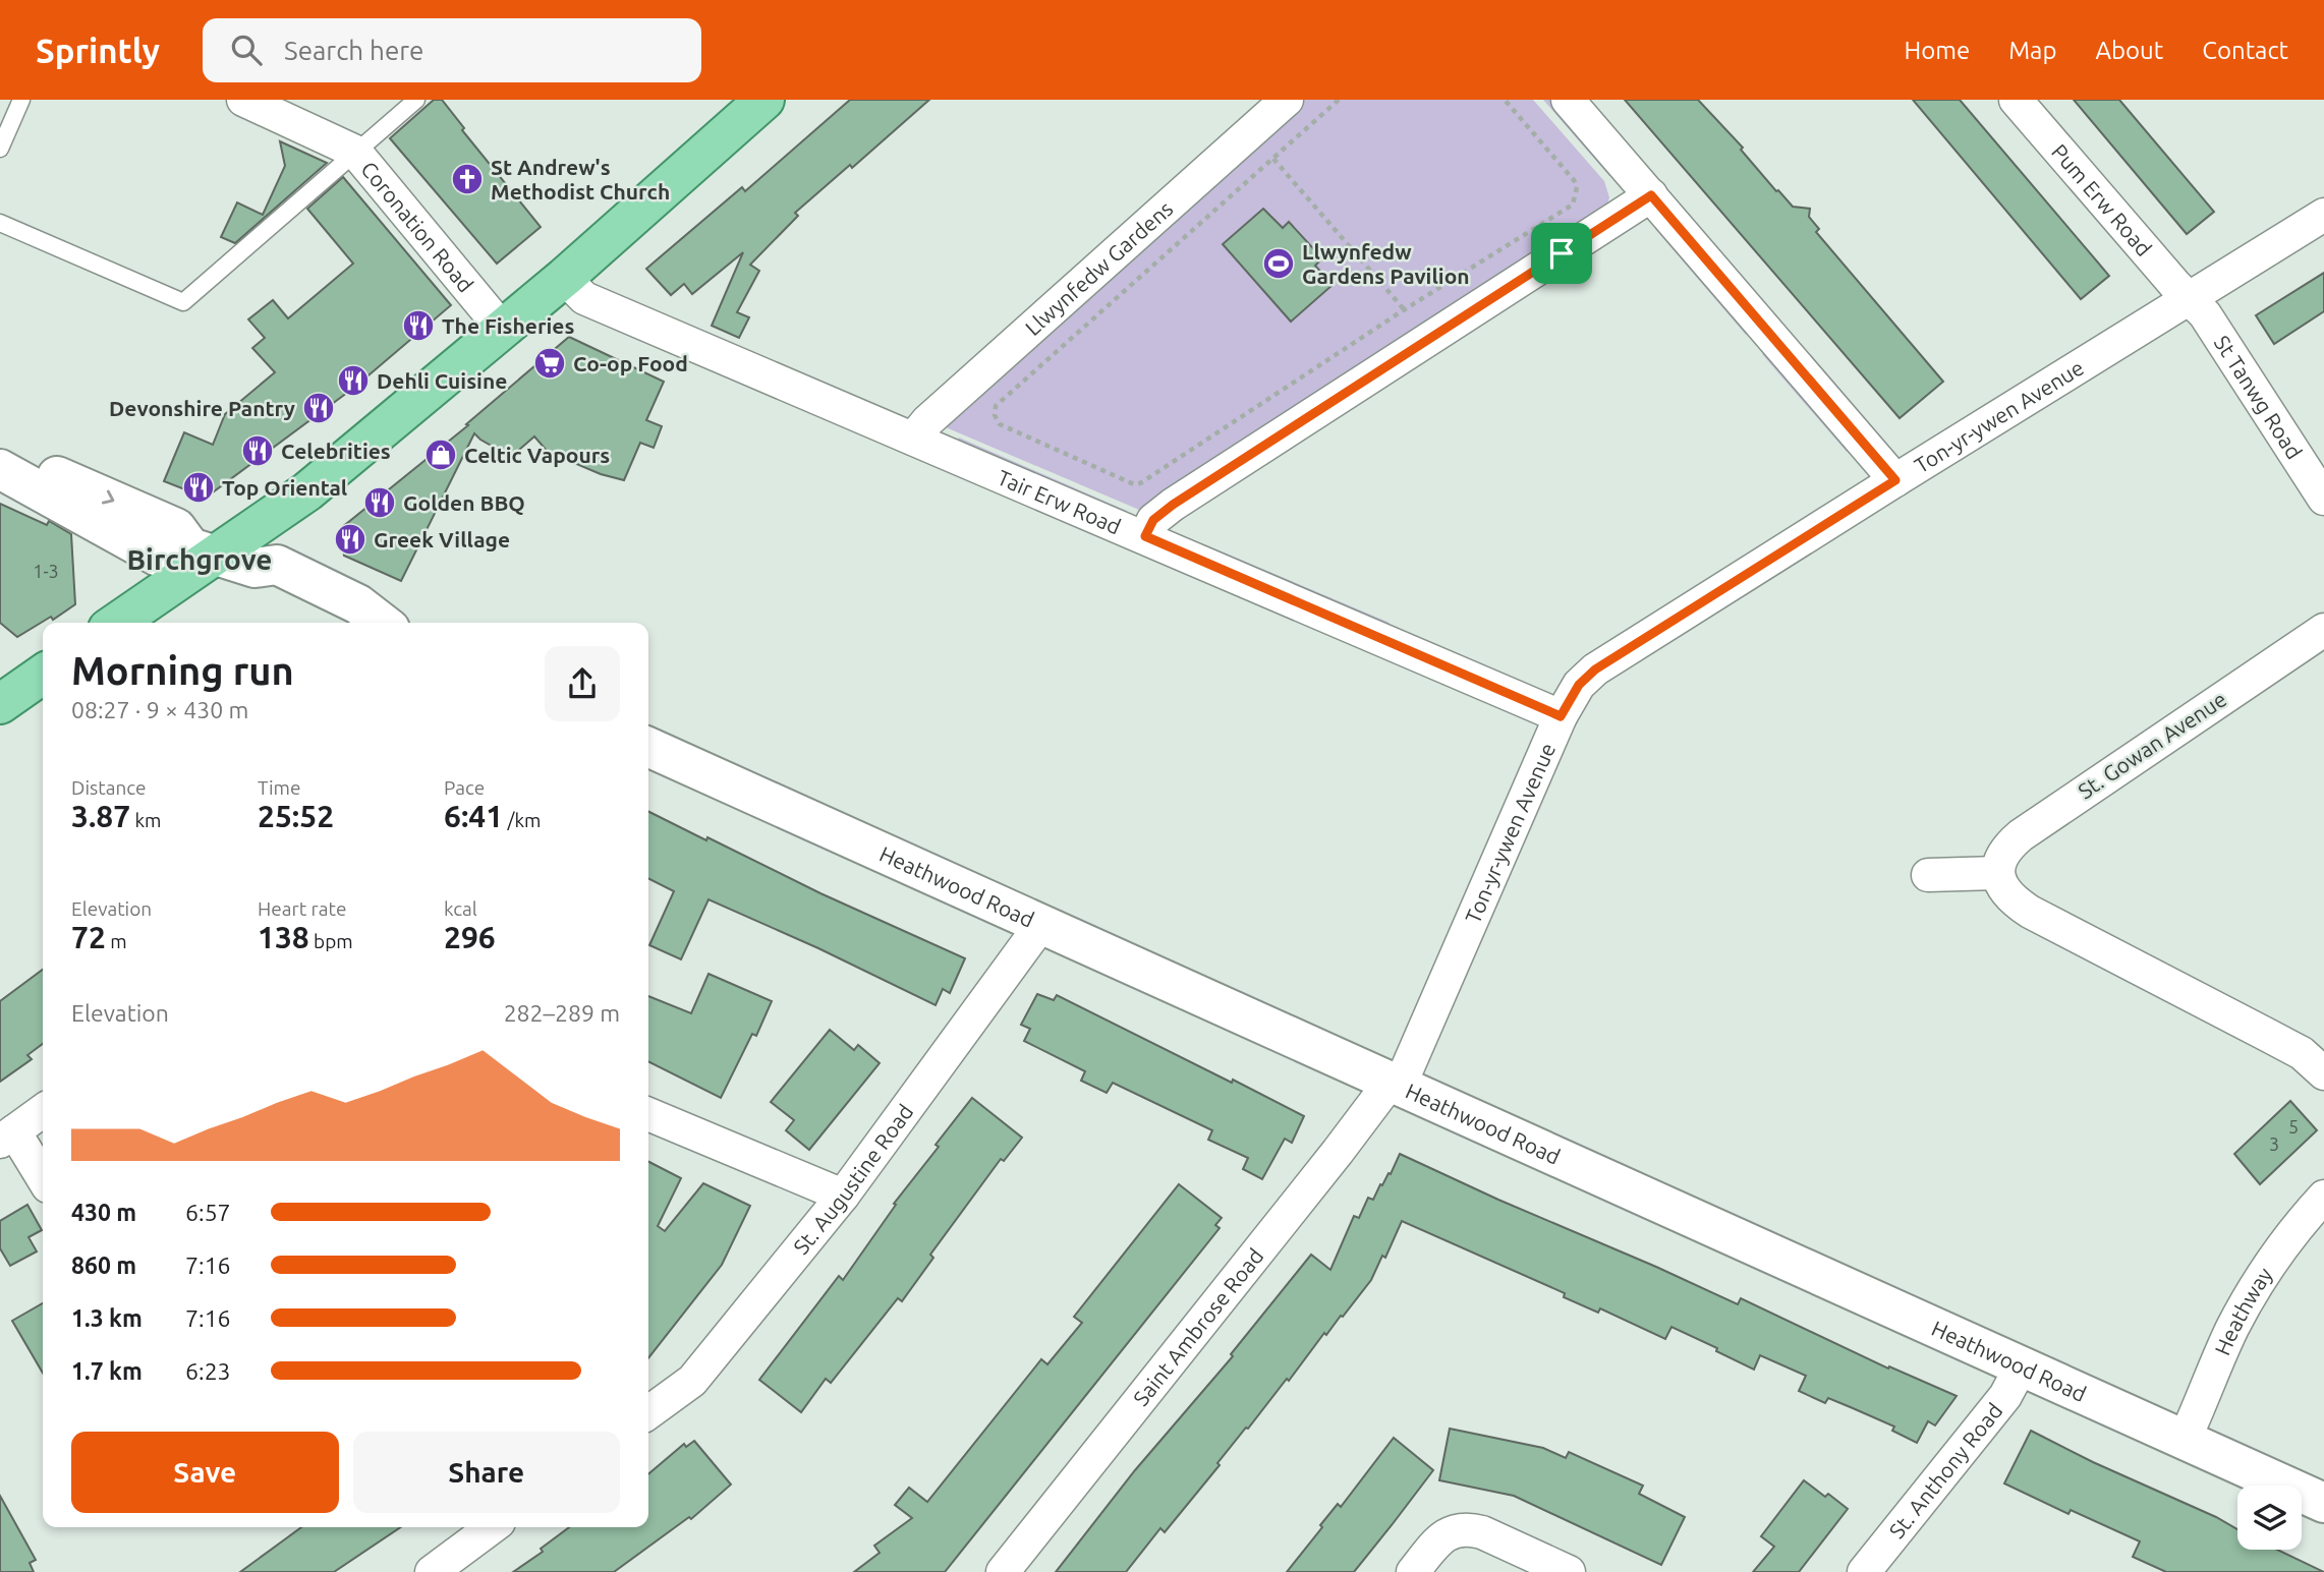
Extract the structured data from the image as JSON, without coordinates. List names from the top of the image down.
{
  "streets": {
    "street": [
      "Pum Erw Road",
      "Coronation Road",
      "Llwynfedw Gardens",
      "St Tanwg Road",
      "Ton-yr-ywen Avenue",
      "Tair Erw Road",
      "St. Gowan Avenue",
      "Heathwood Road",
      "St. Augustine Road",
      "Heathway",
      "Saint Ambrose Road",
      "St. Anthony Road"
    ]
  },
  "crossings": [
    ["Pum Erw Road", "St Tanwg Road"],
    ["Pum Erw Road", "Ton-yr-ywen Avenue"],
    ["Llwynfedw Gardens", "Tair Erw Road"],
    ["St Tanwg Road", "Ton-yr-ywen Avenue"],
    ["Ton-yr-ywen Avenue", "Tair Erw Road"],
    ["Ton-yr-ywen Avenue", "Heathwood Road"],
    ["Ton-yr-ywen Avenue", "Saint Ambrose Road"],
    ["Heathwood Road", "St. Augustine Road"],
    ["Heathwood Road", "Heathway"],
    ["Heathwood Road", "Saint Ambrose Road"],
    ["Heathwood Road", "St. Anthony Road"]
  ],
  "districts": ["Birchgrove"],
  "places": {
    "church": ["St Andrew's Methodist Church"],
    "sports": ["Llwynfedw Gardens Pavilion"],
    "restaurant": [
      "The Fisheries",
      "Dehli Cuisine",
      "Devonshire Pantry",
      "Celebrities",
      "Top Oriental",
      "Golden BBQ",
      "Greek Village"
    ],
    "supermarket": ["Co-op Food"],
    "shop": ["Celtic Vapours"]
  },
  "house_numbers": ["1-3", "5", "3"],
  "page": {
    "header": "Sprintly",
    "search": "Search here",
    "nav": [
      "Home",
      "Map",
      "About",
      "Contact"
    ],
    "heading": ["Morning run", "08:27 · 9 × 430 m"],
    "stats": [
      ["Distance", "3.87 km"],
      ["Time", "25:52"],
      ["Pace", "6:41 /km"],
      ["Elevation", "72 m"],
      ["Heart rate", "138 bpm"],
      ["kcal", "296"]
    ],
    "chart": ["Elevation", "282–289 m"],
    "list": [
      {
        "name": "430 m",
        "note": "6:57"
      },
      {
        "name": "860 m",
        "note": "7:16"
      },
      {
        "name": "1.3 km",
        "note": "7:16"
      },
      {
        "name": "1.7 km",
        "note": "6:23"
      }
    ],
    "buttons": ["Save", "Share"]
  }
}
